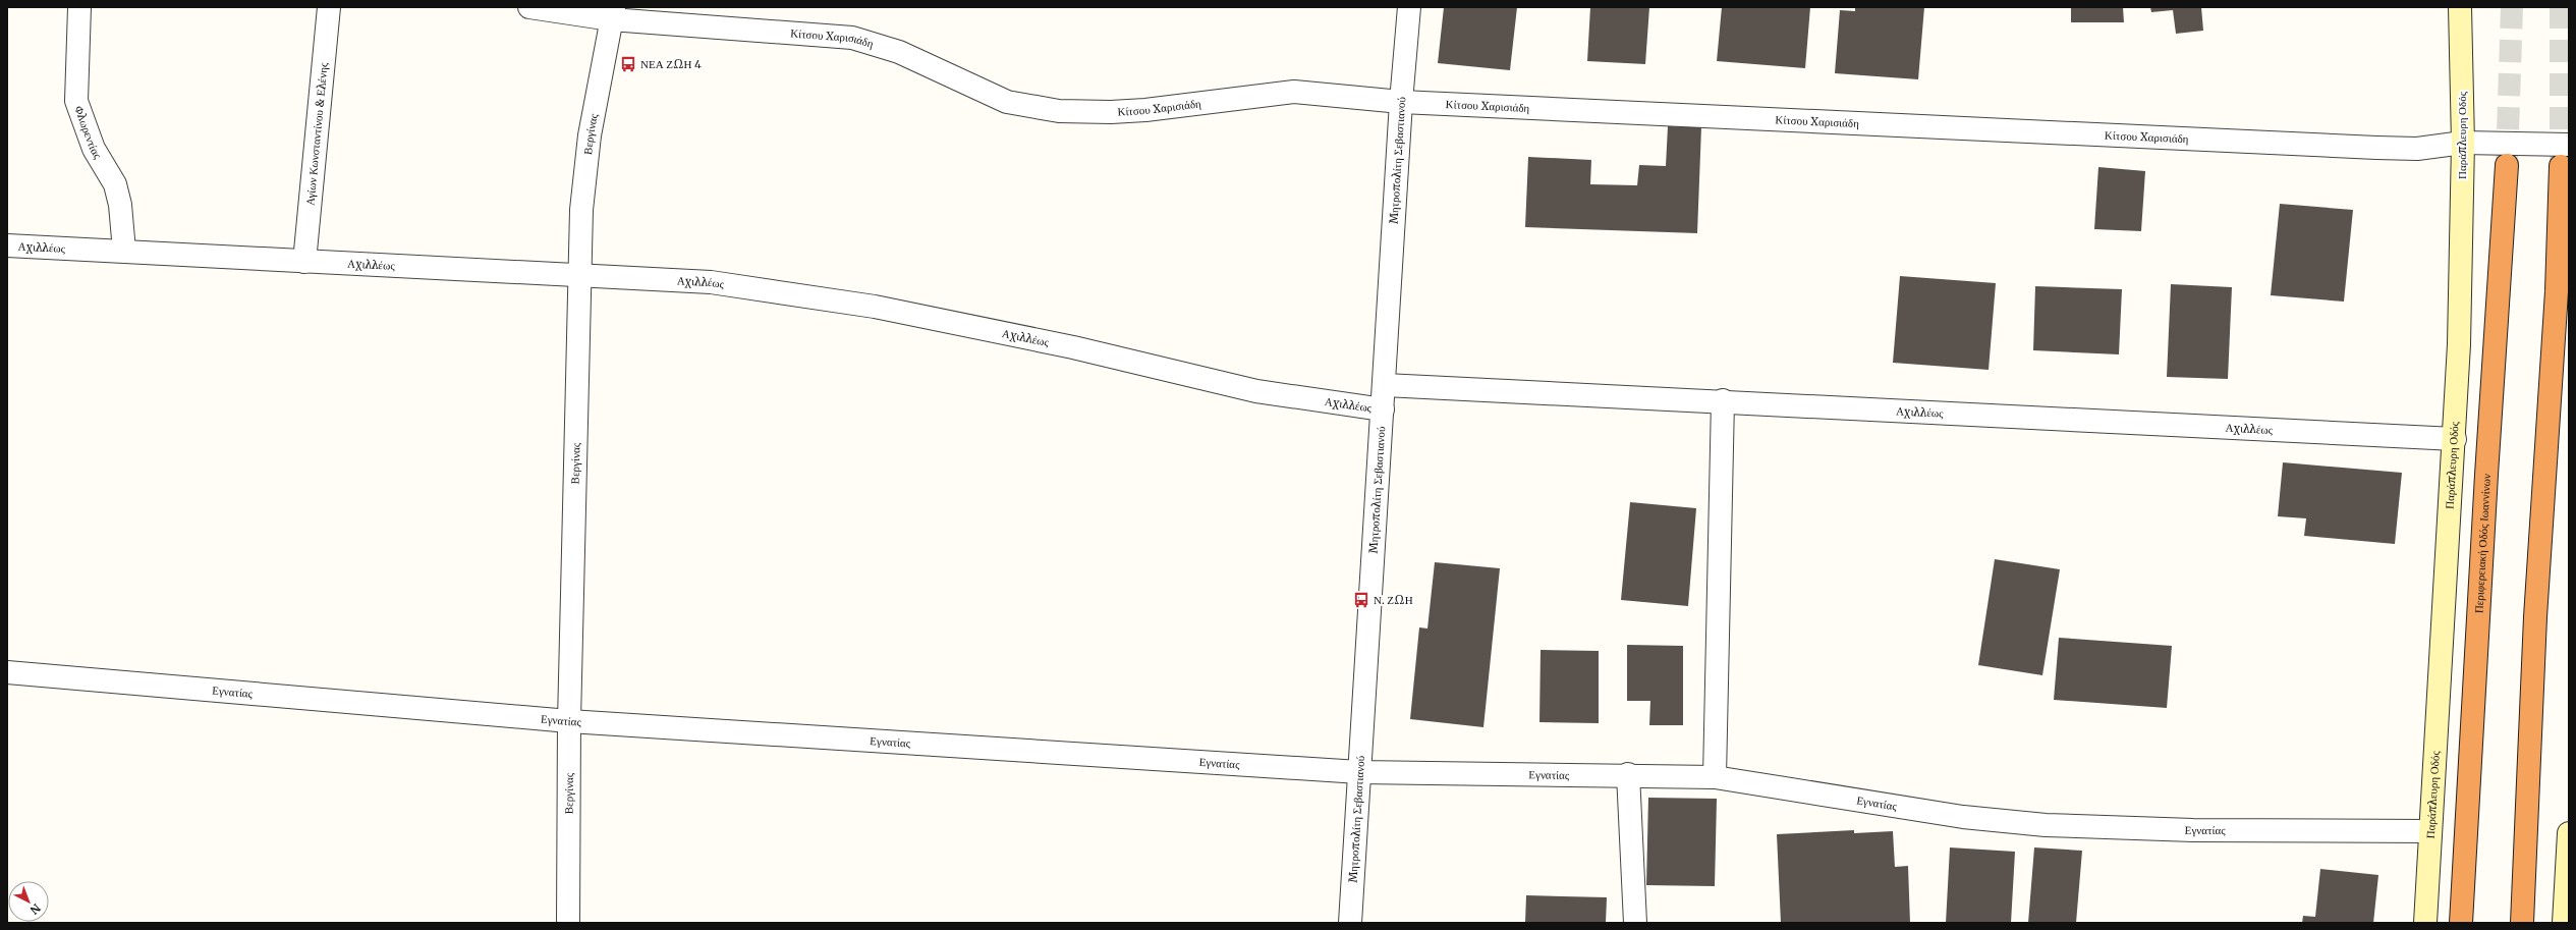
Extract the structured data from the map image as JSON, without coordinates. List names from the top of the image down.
{
  "streets": {
    "highway": ["Περιφερειακή Οδός Ιωαννίνων"],
    "street": [
      "Κίτσου Χαρισιάδη",
      "Φλωρεντίας",
      "Αγίων Κωνσταντίνου & Ελένης",
      "Βεργίνας",
      "Παράπλευρη Οδός",
      "Μητροπολίτη Σεβαστιανού",
      "Αχιλλέως",
      "Εγνατίας"
    ]
  },
  "crossings": [
    ["Κίτσου Χαρισιάδη", "Βεργίνας"],
    ["Κίτσου Χαρισιάδη", "Παράπλευρη Οδός"],
    ["Κίτσου Χαρισιάδη", "Μητροπολίτη Σεβαστιανού"],
    ["Φλωρεντίας", "Αχιλλέως"],
    ["Αγίων Κωνσταντίνου & Ελένης", "Αχιλλέως"],
    ["Βεργίνας", "Αχιλλέως"],
    ["Βεργίνας", "Εγνατίας"],
    ["Παράπλευρη Οδός", "Αχιλλέως"],
    ["Παράπλευρη Οδός", "Εγνατίας"],
    ["Μητροπολίτη Σεβαστιανού", "Αχιλλέως"],
    ["Μητροπολίτη Σεβαστιανού", "Εγνατίας"]
  ],
  "places": {
    "bus stop": ["ΝΕΑ ΖΩΗ 4", "Ν. ΖΩΗ"]
  },
  "north": "bottom right"
}
